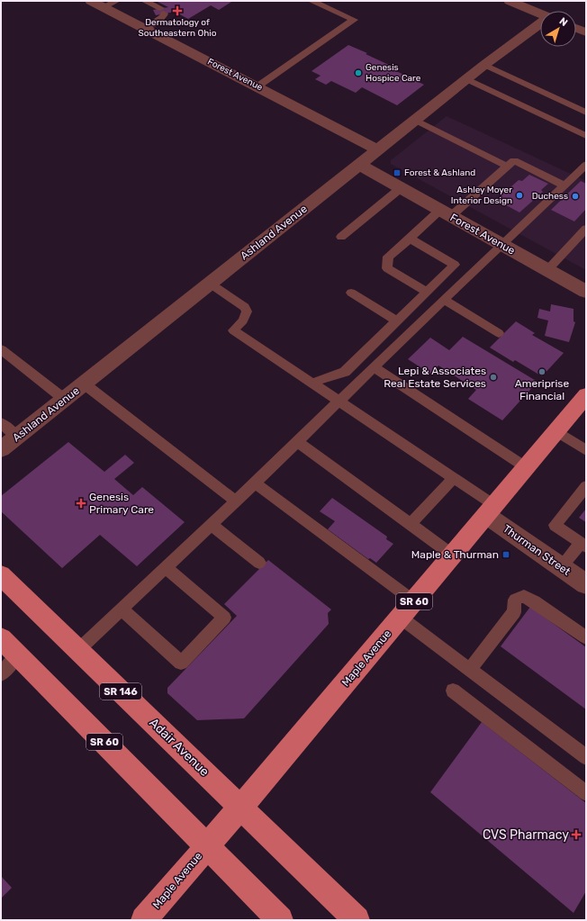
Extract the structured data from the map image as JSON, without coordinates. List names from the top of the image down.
{
  "streets": {
    "main road": [
      "SR 60",
      "Maple Avenue",
      "SR 146",
      "Adair Avenue"
    ],
    "street": ["Forest Avenue", "Ashland Avenue", "Thurman Street"]
  },
  "crossings": [
    ["Forest Avenue", "Ashland Avenue"],
    ["Thurman Street", "Maple Avenue"],
    ["SR 60", "Maple Avenue"],
    ["Maple Avenue", "Adair Avenue"]
  ],
  "places": {
    "health": ["Dermatology of Southeastern Ohio", "Genesis Primary Care", "CVS Pharmacy"],
    "other": [
      "Genesis Hospice Care",
      "Ashley Moyer Interior Design",
      "Duchess",
      "Ameriprise Financial",
      "Lepi & Associates Real Estate Services"
    ],
    "transit": ["Forest & Ashland", "Maple & Thurman"]
  },
  "north": "top right"
}
